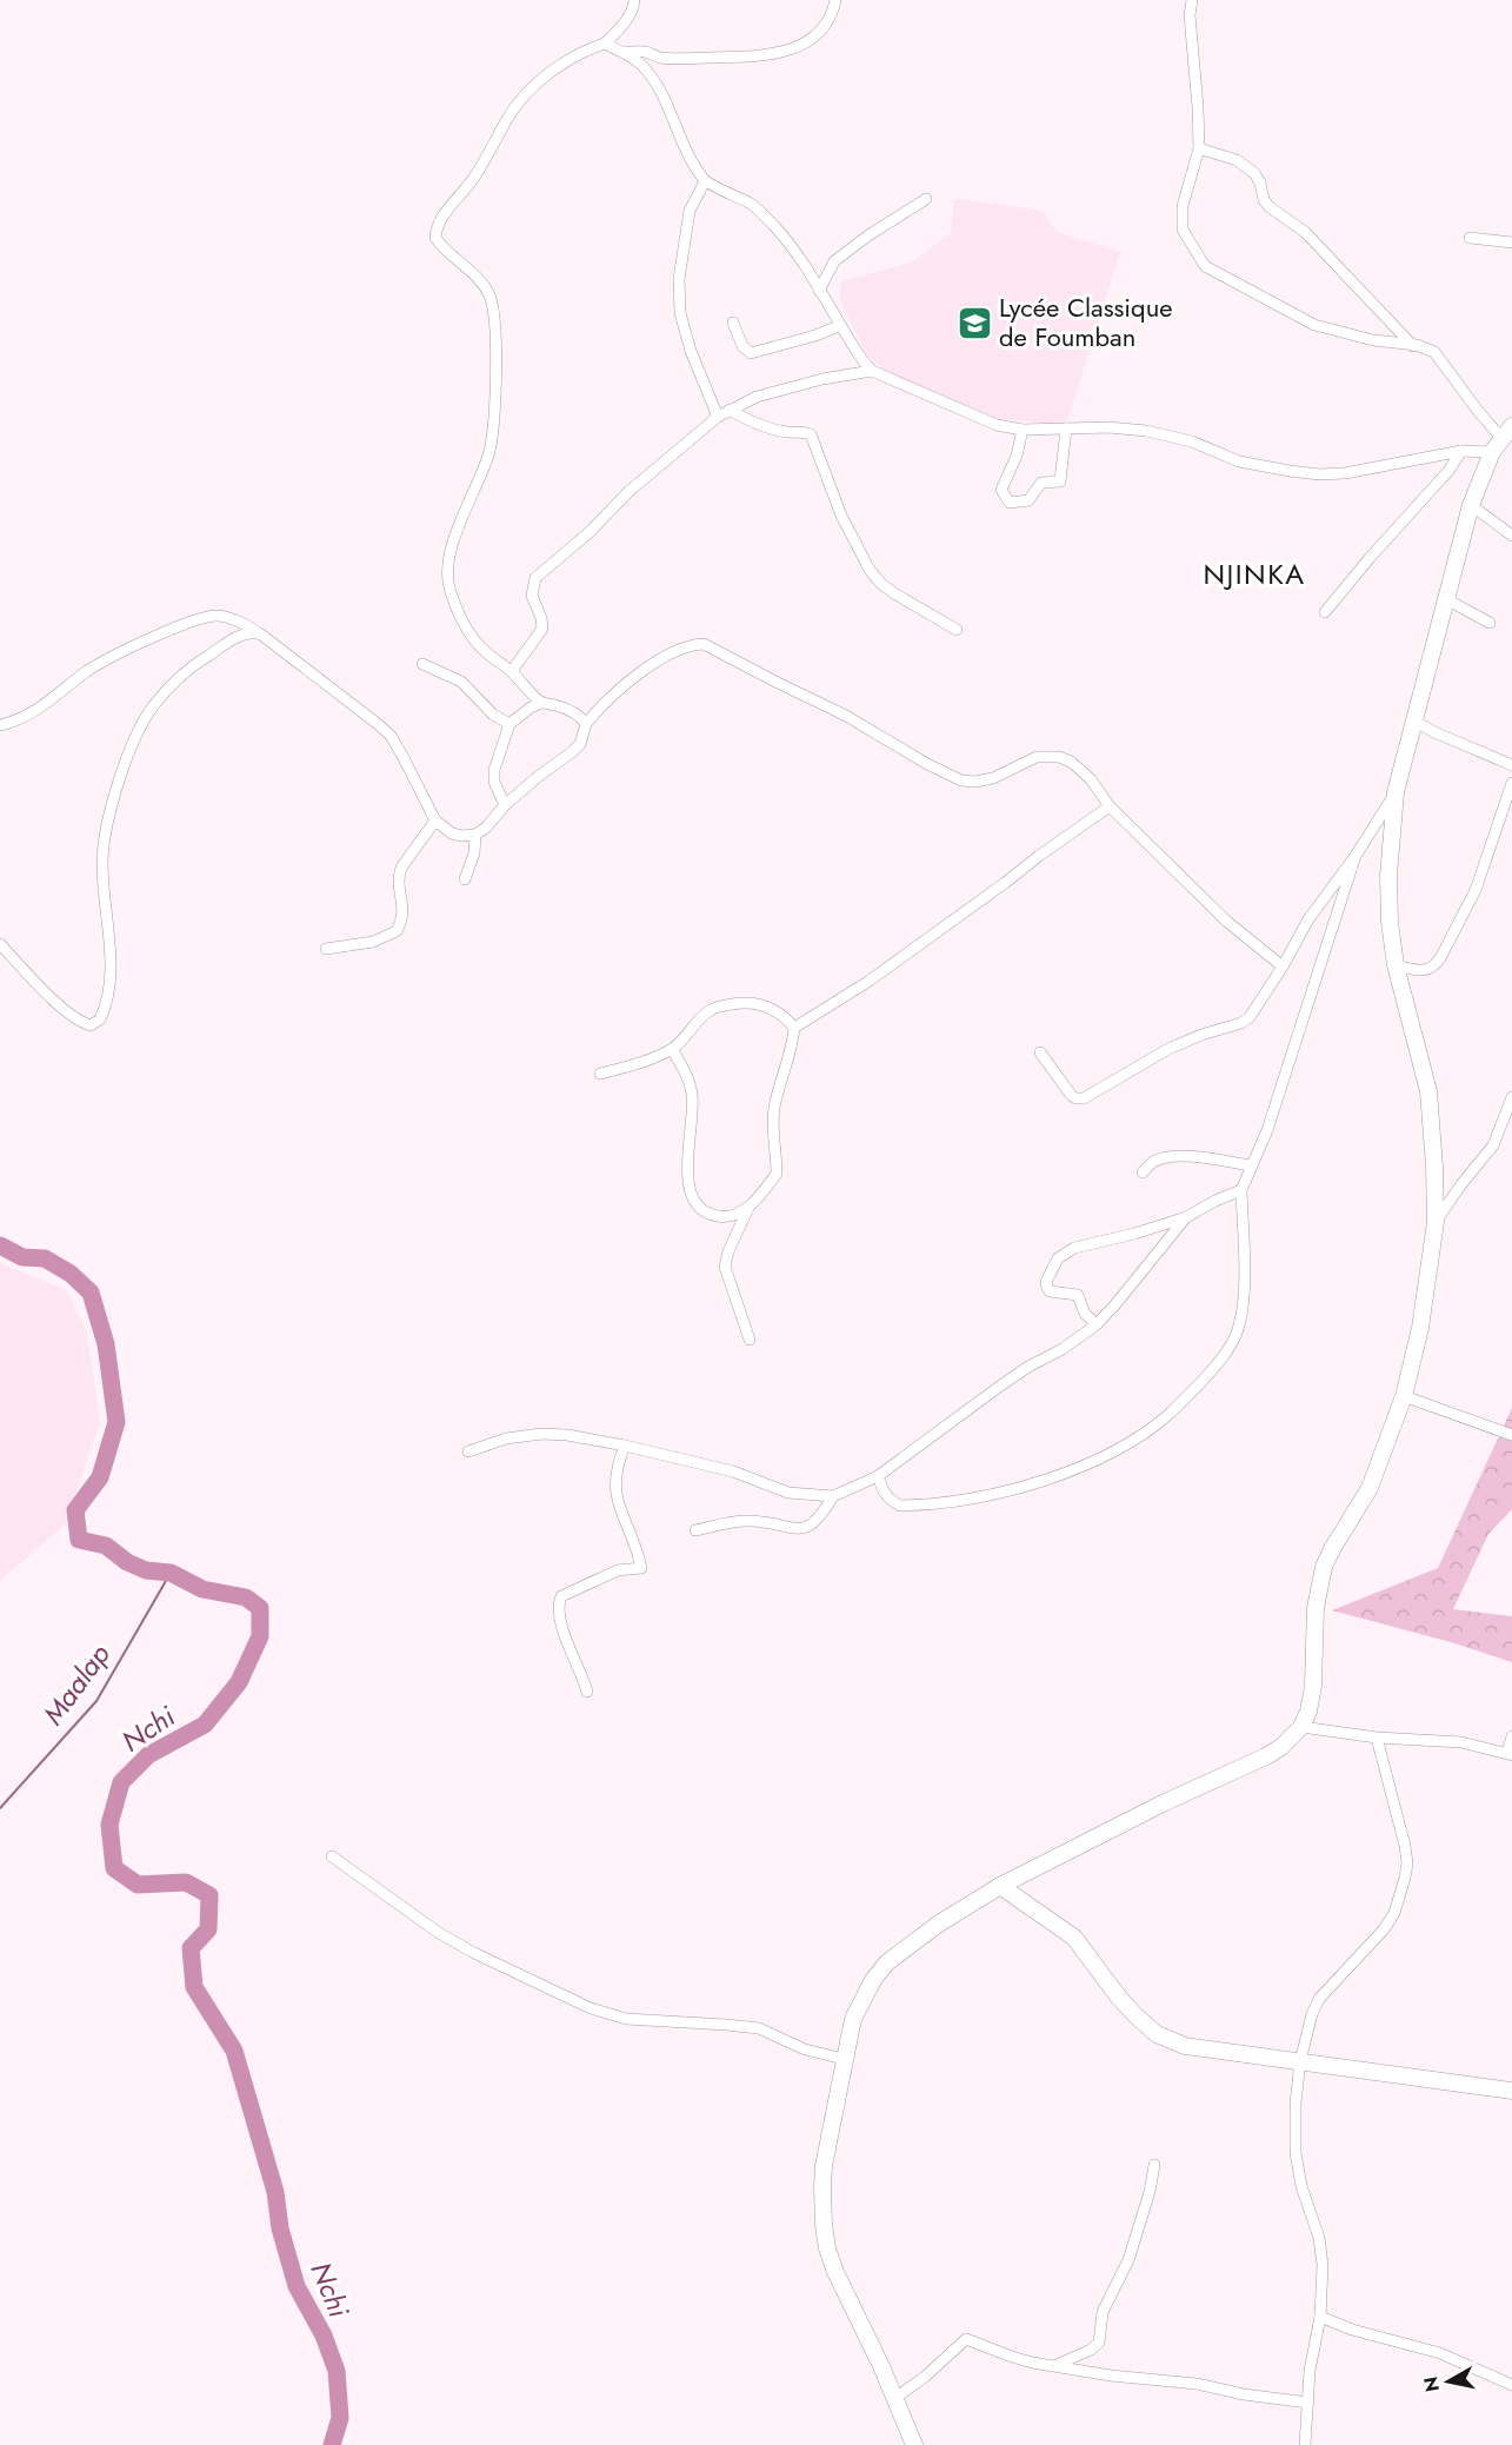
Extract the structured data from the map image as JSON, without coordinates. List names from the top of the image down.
{
  "districts": ["NJINKA"],
  "water": ["Maalap", "Nchi"],
  "places": {
    "school or university": ["Lycée Classique de Foumban"]
  },
  "north": "left"
}
